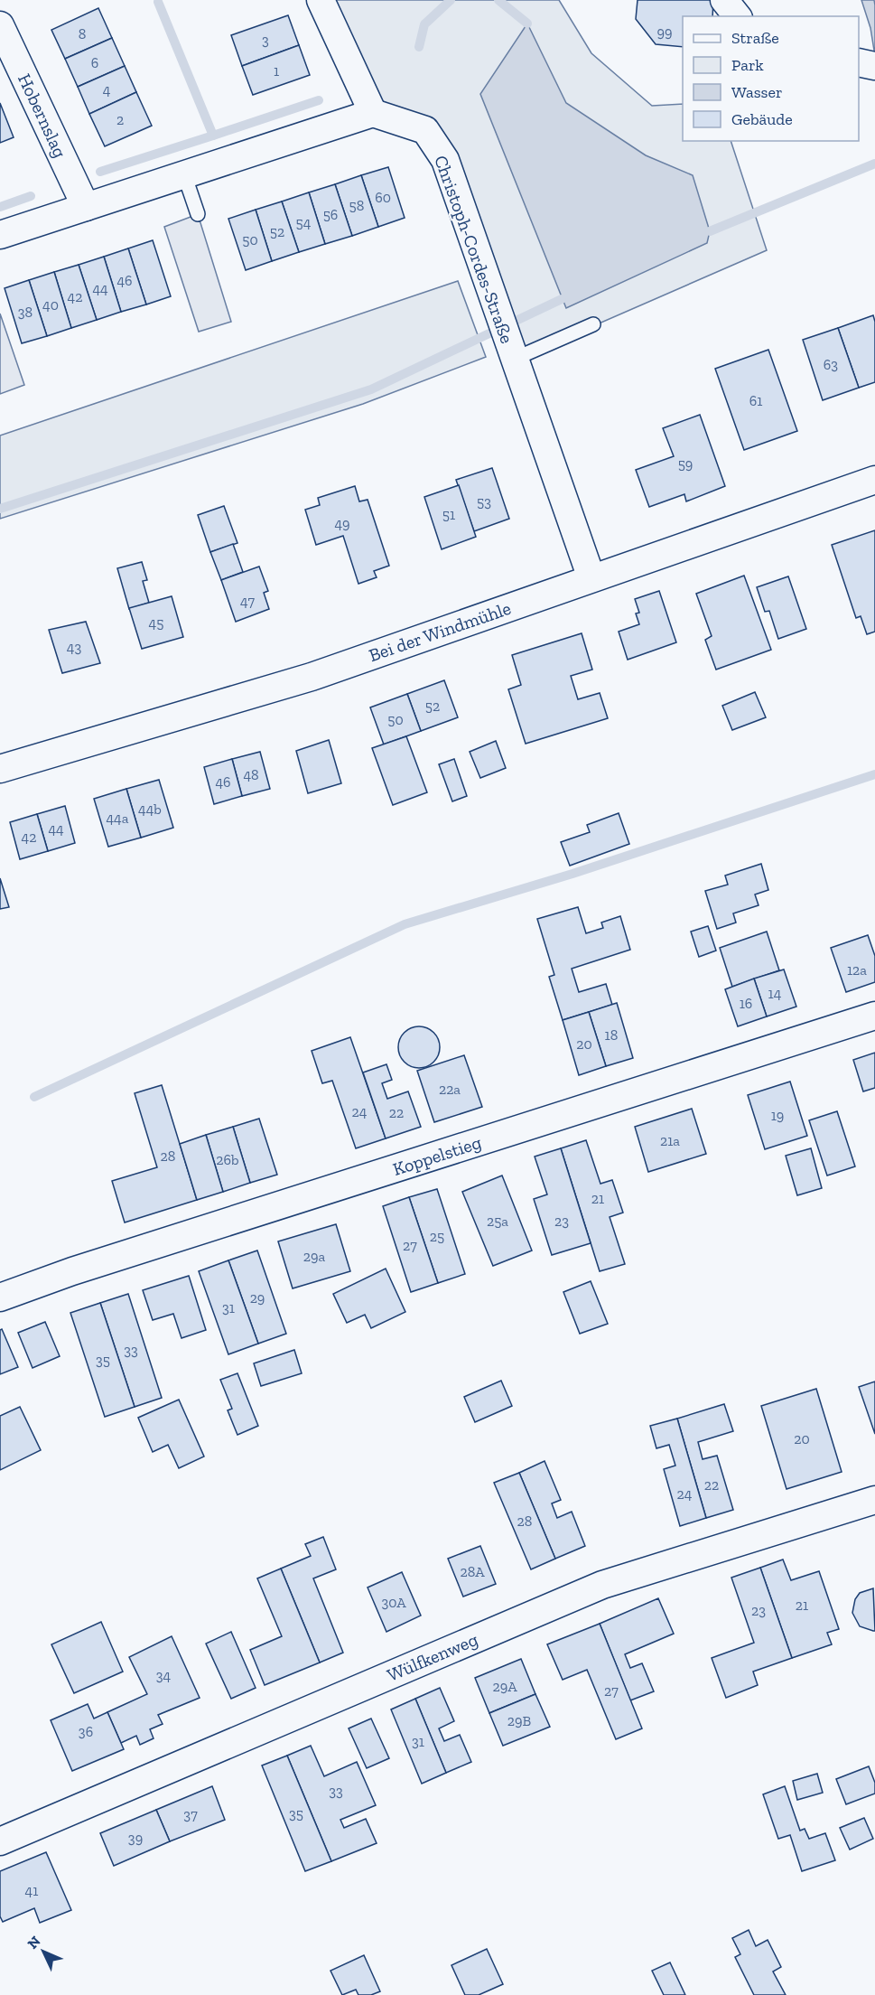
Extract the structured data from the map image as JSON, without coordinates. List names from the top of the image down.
{
  "streets": {
    "street": [
      "Hobernslag",
      "Christoph-Cordes-Straße",
      "Bei der Windmühle",
      "Koppelstieg",
      "Wülfkenweg"
    ]
  },
  "crossings": [
    ["Christoph-Cordes-Straße", "Bei der Windmühle"]
  ],
  "house_numbers": [
    "99",
    "8",
    "3",
    "6",
    "1",
    "4",
    "2",
    "60",
    "58",
    "56",
    "54",
    "52",
    "50",
    "46",
    "44",
    "42",
    "40",
    "38",
    "63",
    "61",
    "59",
    "53",
    "51",
    "49",
    "47",
    "45",
    "43",
    "52",
    "50",
    "48",
    "46",
    "44b",
    "44a",
    "44",
    "42",
    "12a",
    "14",
    "16",
    "18",
    "20",
    "22a",
    "24",
    "22",
    "19",
    "21a",
    "28",
    "26b",
    "21",
    "25a",
    "23",
    "25",
    "27",
    "29a",
    "29",
    "31",
    "33",
    "35",
    "20",
    "22",
    "24",
    "28",
    "28A",
    "30A",
    "21",
    "23",
    "34",
    "29A",
    "27",
    "29B",
    "36",
    "31",
    "33",
    "35",
    "37",
    "39",
    "41"
  ],
  "legend": [
    "Straße",
    "Park",
    "Wasser",
    "Gebäude"
  ],
  "north": "top left"
}
